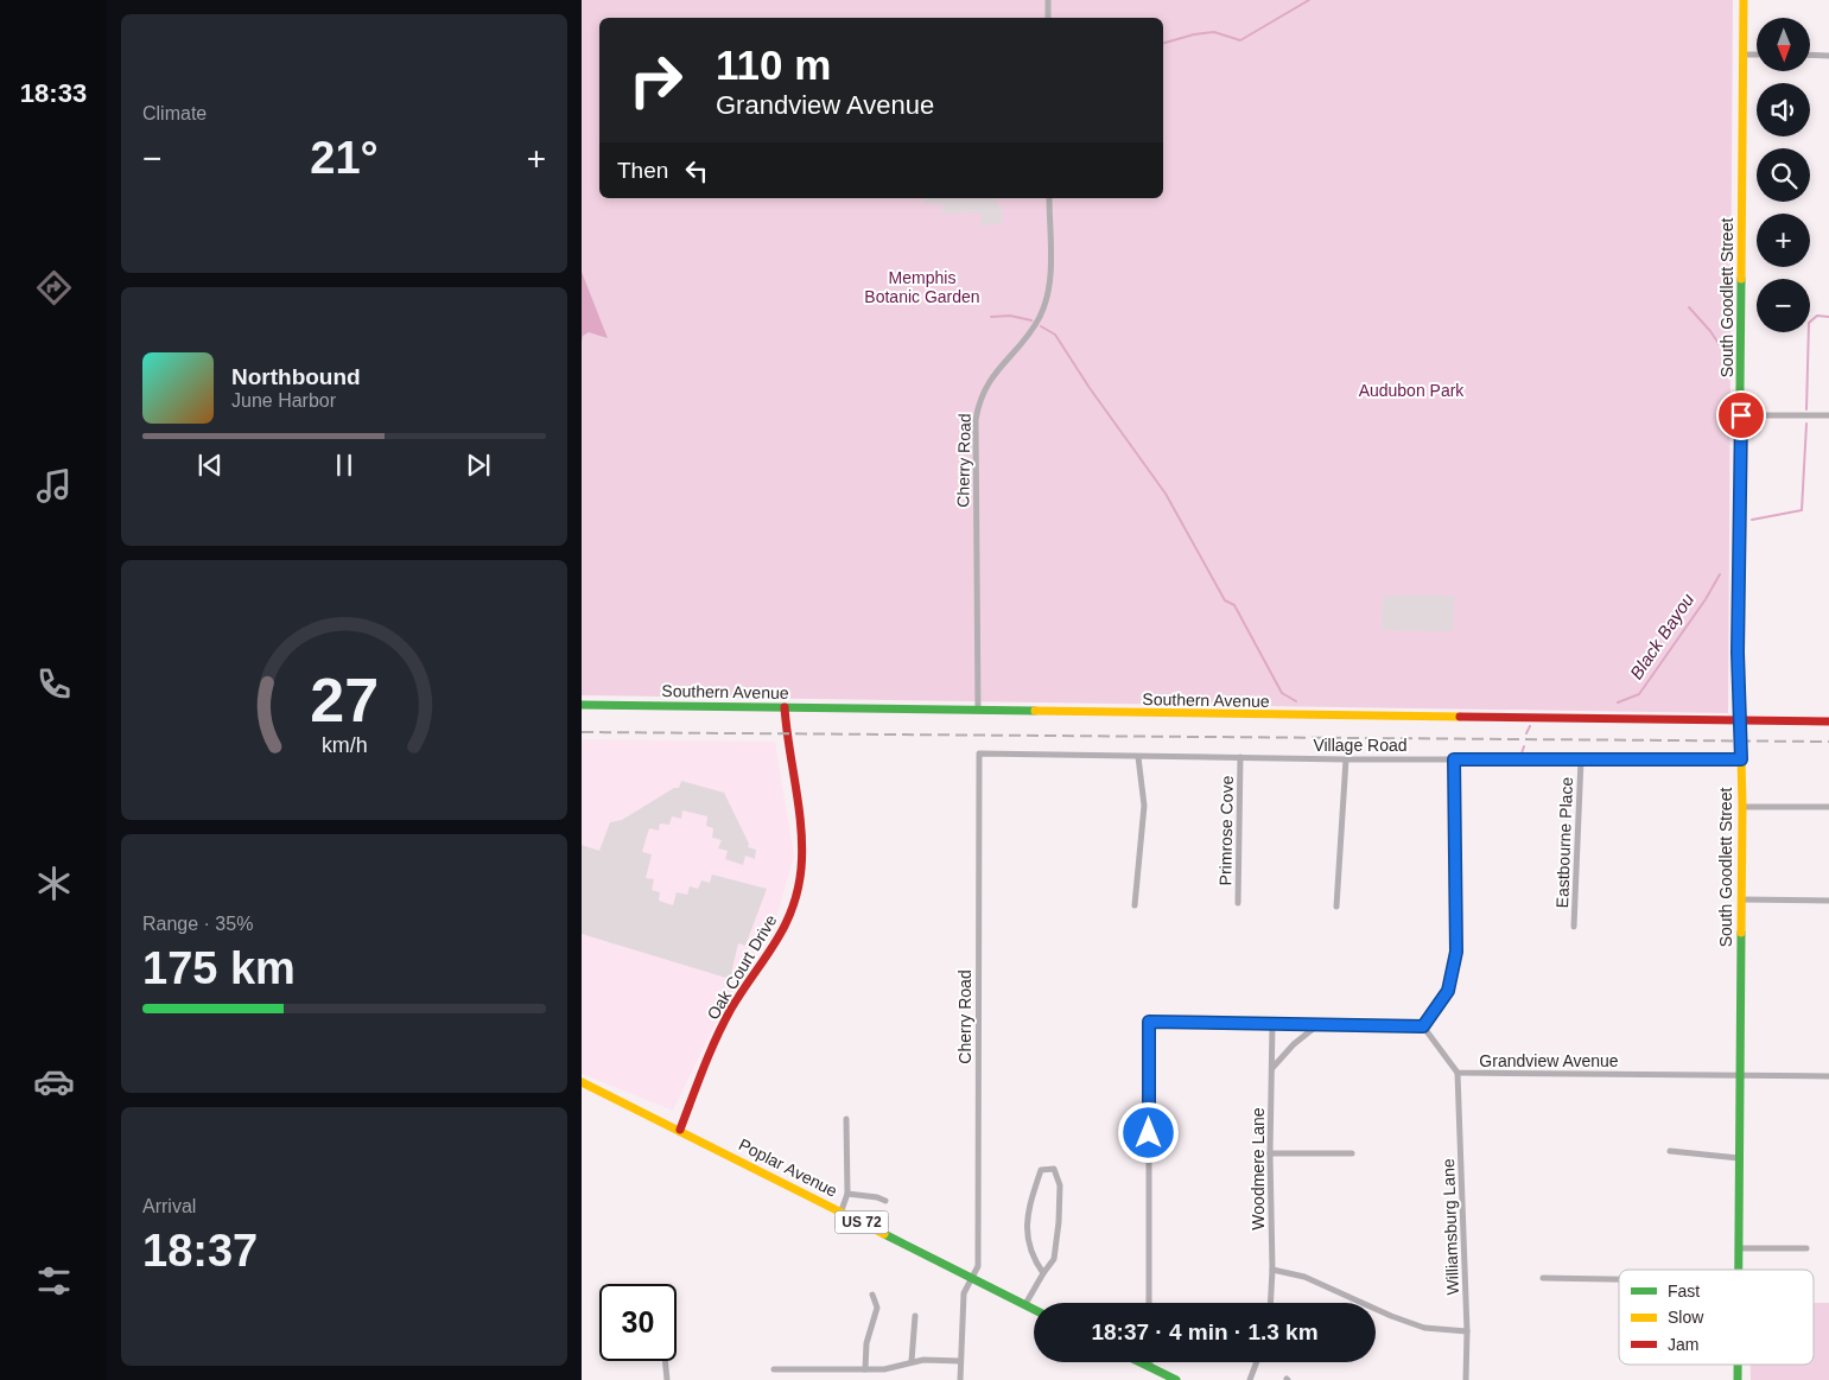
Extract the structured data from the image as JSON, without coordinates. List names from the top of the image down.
{
  "streets": {
    "main road": [
      "South Goodlett Street",
      "Southern Avenue",
      "Oak Court Drive",
      "Poplar Avenue",
      "US 72"
    ],
    "street": [
      "Cherry Road",
      "Village Road",
      "Primrose Cove",
      "Eastbourne Place",
      "Grandview Avenue",
      "Woodmere Lane",
      "Williamsburg Lane"
    ]
  },
  "crossings": [
    ["South Goodlett Street", "Southern Avenue"],
    ["South Goodlett Street", "Village Road"],
    ["South Goodlett Street", "Grandview Avenue"],
    ["Cherry Road", "Southern Avenue"],
    ["Cherry Road", "Village Road"],
    ["Cherry Road", "Poplar Avenue"],
    ["Southern Avenue", "Oak Court Drive"],
    ["Village Road", "Primrose Cove"],
    ["Village Road", "Eastbourne Place"],
    ["Oak Court Drive", "Poplar Avenue"],
    ["Grandview Avenue", "Williamsburg Lane"]
  ],
  "water": ["Black Bayou"],
  "parks": ["Memphis Botanic Garden", "Audubon Park"],
  "legend": ["Fast", "Slow", "Jam"],
  "north": "bottom",
  "page": {
    "tabs": "18:33",
    "tile": [
      "Climate",
      ["Range · 35%", "175 km"],
      ["Arrival", "18:37"]
    ],
    "map_buttons": ["+", "−"],
    "turn": ["110 m", "Grandview Avenue"],
    "heat": ["−", "21°", "+"],
    "then": "Then",
    "song": ["Northbound", "June Harbor"],
    "limit": "30",
    "trip": "18:37 · 4 min · 1.3 km",
    "gauge": ["27", "km/h"]
  }
}
